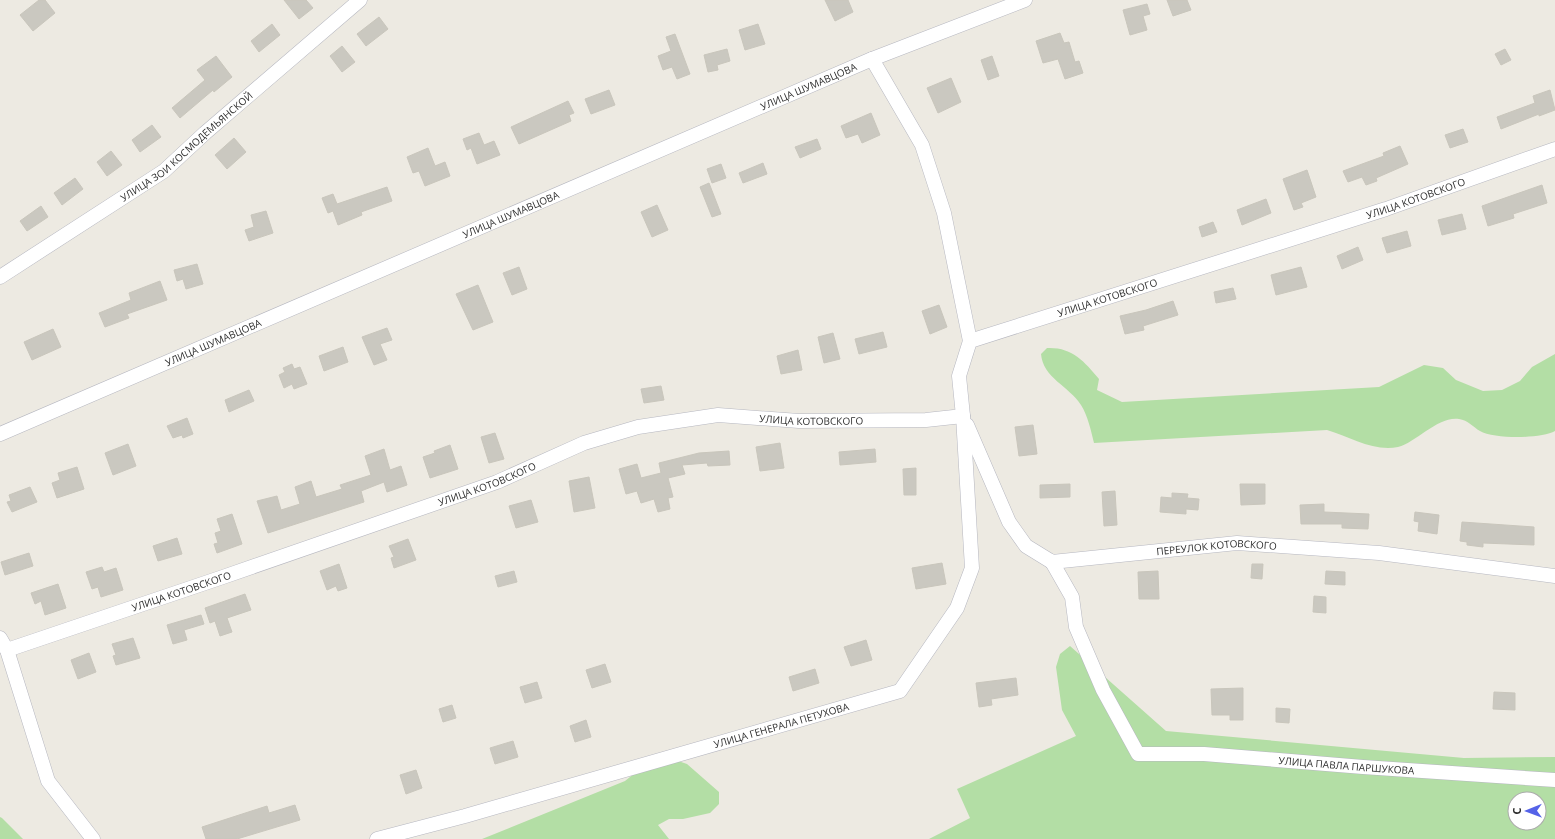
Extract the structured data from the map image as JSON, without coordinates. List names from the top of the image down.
{
  "streets": {
    "street": [
      "УЛИЦА ШУМАВЦОВА",
      "УЛИЦА ЗОИ КОСМОДЕМЬЯНСКОЙ",
      "УЛИЦА КОТОВСКОГО",
      "ПЕРЕУЛОК КОТОВСКОГО",
      "УЛИЦА ГЕНЕРАЛА ПЕТУХОВА",
      "УЛИЦА ПАВЛА ПАРШУКОВА"
    ]
  },
  "crossings": [
    ["УЛИЦА КОТОВСКОГО", "УЛИЦА ГЕНЕРАЛА ПЕТУХОВА"],
    ["ПЕРЕУЛОК КОТОВСКОГО", "УЛИЦА ПАВЛА ПАРШУКОВА"]
  ],
  "north": "left"
}
